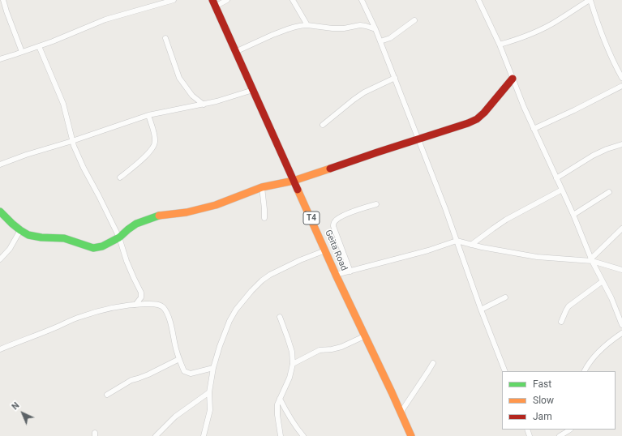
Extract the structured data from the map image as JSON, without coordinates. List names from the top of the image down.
{
  "streets": {
    "main road": ["T4", "Geita Road"]
  },
  "legend": ["Fast", "Slow", "Jam"],
  "north": "top left"
}
